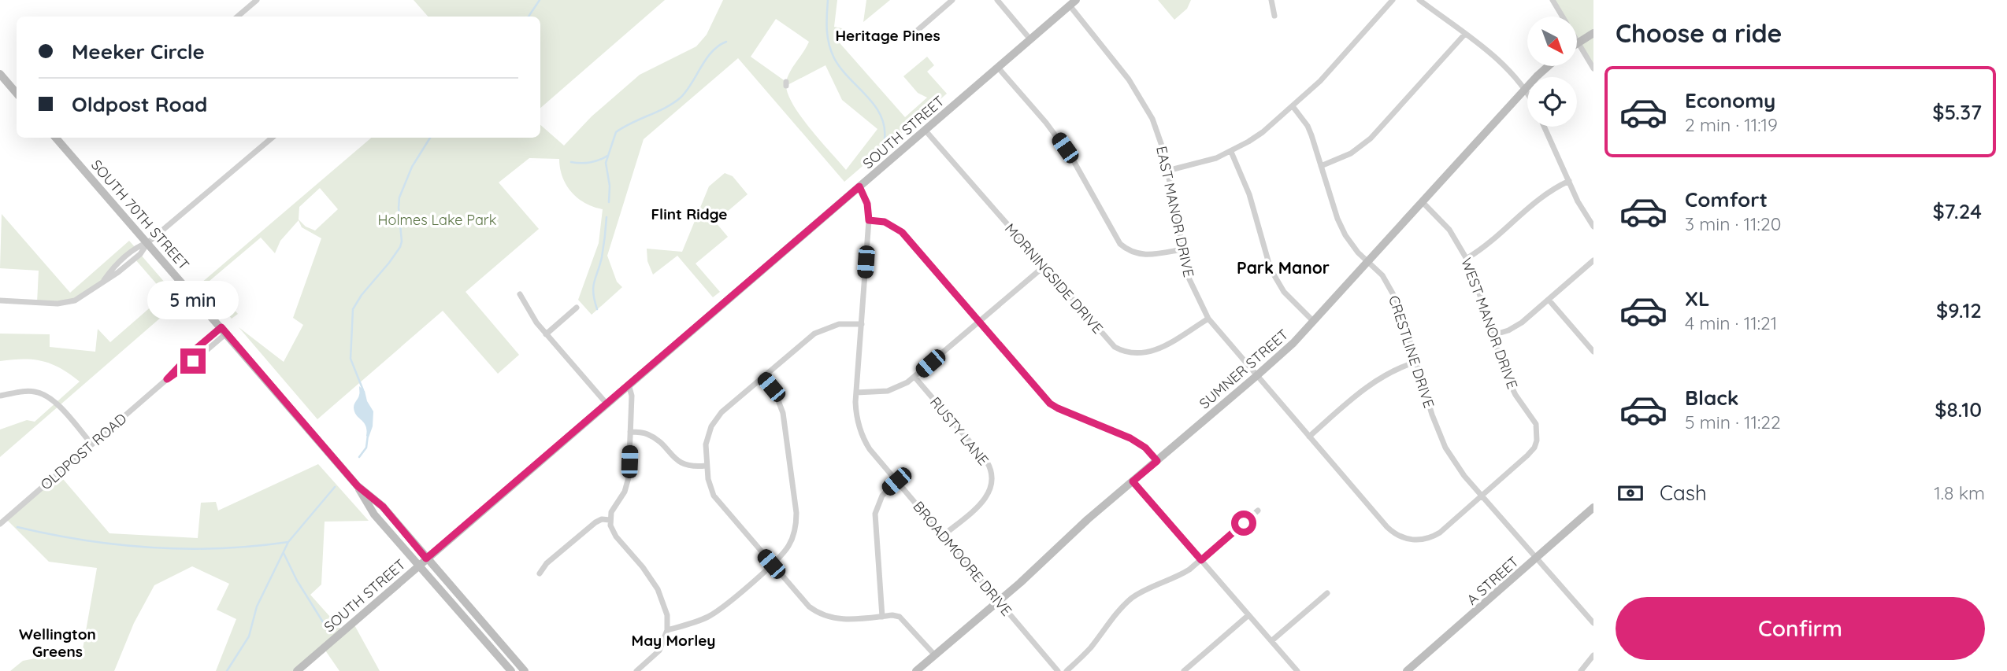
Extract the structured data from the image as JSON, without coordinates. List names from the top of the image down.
{
  "streets": {
    "main road": [
      "SOUTH STREET",
      "SOUTH 70TH STREET",
      "SUMNER STREET",
      "A STREET"
    ],
    "street": [
      "EAST MANOR DRIVE",
      "MORNINGSIDE DRIVE",
      "WEST MANOR DRIVE",
      "CRESTLINE DRIVE",
      "RUSTY LANE",
      "OLDPOST ROAD",
      "BROADMOORE DRIVE"
    ]
  },
  "crossings": [
    ["SOUTH STREET", "EAST MANOR DRIVE"],
    ["SOUTH STREET", "SOUTH 70TH STREET"],
    ["SOUTH STREET", "MORNINGSIDE DRIVE"],
    ["SOUTH STREET", "BROADMOORE DRIVE"],
    ["EAST MANOR DRIVE", "MORNINGSIDE DRIVE"],
    ["EAST MANOR DRIVE", "WEST MANOR DRIVE"],
    ["EAST MANOR DRIVE", "CRESTLINE DRIVE"],
    ["EAST MANOR DRIVE", "SUMNER STREET"],
    ["SOUTH 70TH STREET", "OLDPOST ROAD"],
    ["WEST MANOR DRIVE", "CRESTLINE DRIVE"],
    ["WEST MANOR DRIVE", "SUMNER STREET"],
    ["CRESTLINE DRIVE", "SUMNER STREET"],
    ["CRESTLINE DRIVE", "A STREET"],
    ["SUMNER STREET", "BROADMOORE DRIVE"],
    ["RUSTY LANE", "BROADMOORE DRIVE"]
  ],
  "districts": [
    "Heritage Pines",
    "Flint Ridge",
    "Park Manor",
    "Wellington Greens",
    "May Morley"
  ],
  "parks": ["Holmes Lake Park"],
  "north": "bottom right",
  "page": {
    "heading": "Choose a ride",
    "banner": ["Meeker Circle", "Oldpost Road"],
    "list": [
      {
        "name": "Economy",
        "note": "2 min · 11:19",
        "value": "$5.37"
      },
      {
        "name": "Comfort",
        "note": "3 min · 11:20",
        "value": "$7.24"
      },
      {
        "name": "XL",
        "note": "4 min · 11:21",
        "value": "$9.12"
      },
      {
        "name": "Black",
        "note": "5 min · 11:22",
        "value": "$8.10"
      }
    ],
    "bubble": "5 min",
    "pay": ["Cash", "1.8 km"],
    "buttons": "Confirm"
  }
}
